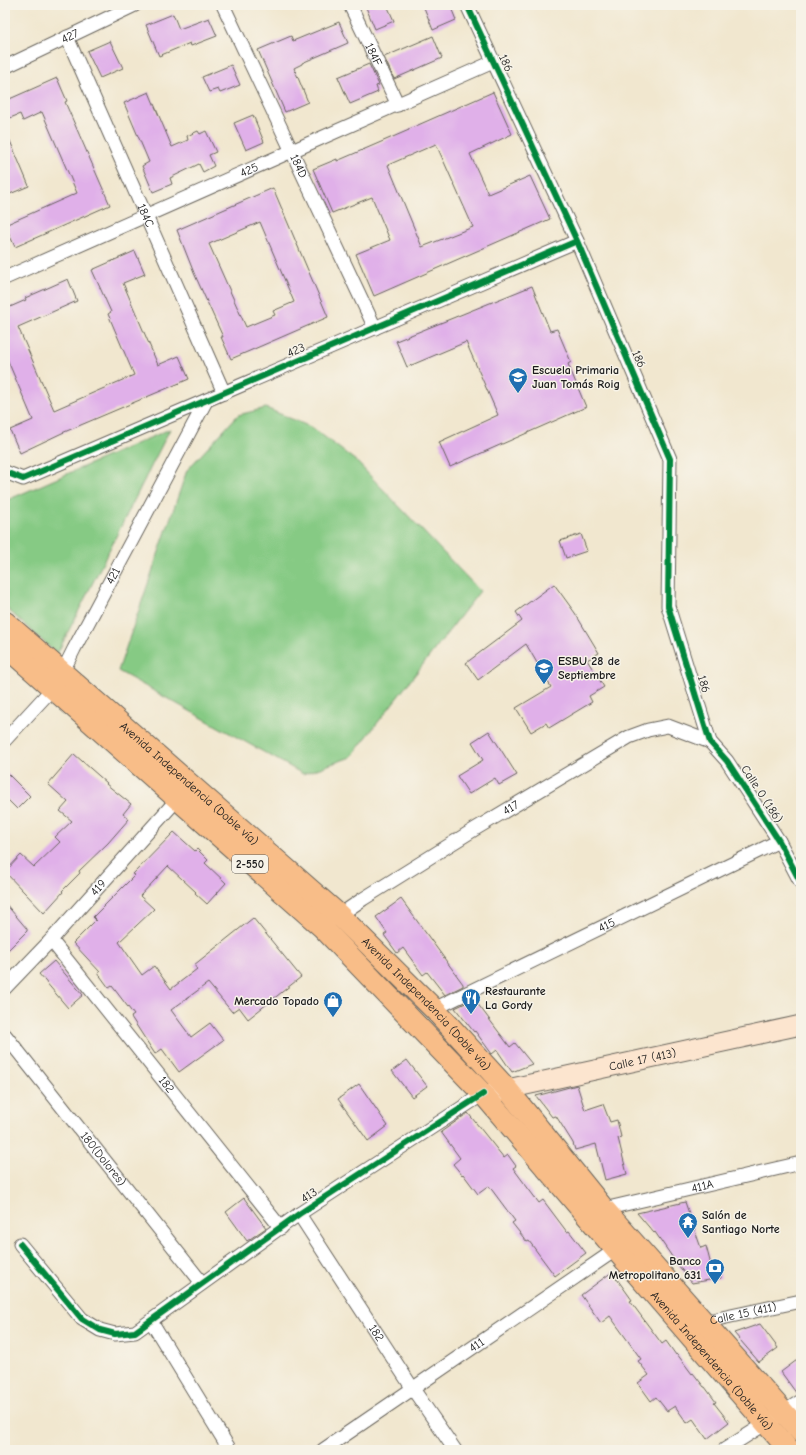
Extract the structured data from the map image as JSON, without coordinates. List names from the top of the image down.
{
  "streets": {
    "main road": ["Avenida Independencia (Doble vía)", "2-550", "Calle 17 (413)"],
    "street": [
      "427",
      "184F",
      "186",
      "184D",
      "425",
      "184C",
      "423",
      "421",
      "Calle 0 (186)",
      "417",
      "419",
      "415",
      "182",
      "180(Dolores)",
      "411A",
      "413",
      "Calle 15 (411)",
      "411"
    ]
  },
  "crossings": [
    ["427", "184C"],
    ["184F", "425"],
    ["186", "425"],
    ["186", "423"],
    ["186", "Calle 0 (186)"],
    ["186", "417"],
    ["184D", "425"],
    ["184D", "423"],
    ["425", "184C"],
    ["184C", "423"],
    ["423", "421"],
    ["421", "Avenida Independencia (Doble vía)"],
    ["Avenida Independencia (Doble vía)", "417"],
    ["Avenida Independencia (Doble vía)", "419"],
    ["Avenida Independencia (Doble vía)", "415"],
    ["Avenida Independencia (Doble vía)", "Calle 17 (413)"],
    ["Avenida Independencia (Doble vía)", "411A"],
    ["Avenida Independencia (Doble vía)", "413"],
    ["Avenida Independencia (Doble vía)", "Calle 15 (411)"],
    ["Avenida Independencia (Doble vía)", "411"],
    ["Calle 0 (186)", "417"],
    ["Calle 0 (186)", "415"],
    ["419", "182"],
    ["Calle 17 (413)", "413"],
    ["182", "413"],
    ["182", "411"],
    ["180(Dolores)", "413"]
  ],
  "places": {
    "school or university": ["Escuela Primaria Juan Tomás Roig", "ESBU 28 de Septiembre"],
    "restaurant": ["Restaurante La Gordy"],
    "shop": ["Mercado Topado"],
    "temple": ["Salón de Santiago Norte"],
    "bank": ["Banco Metropolitano 631"]
  }
}
